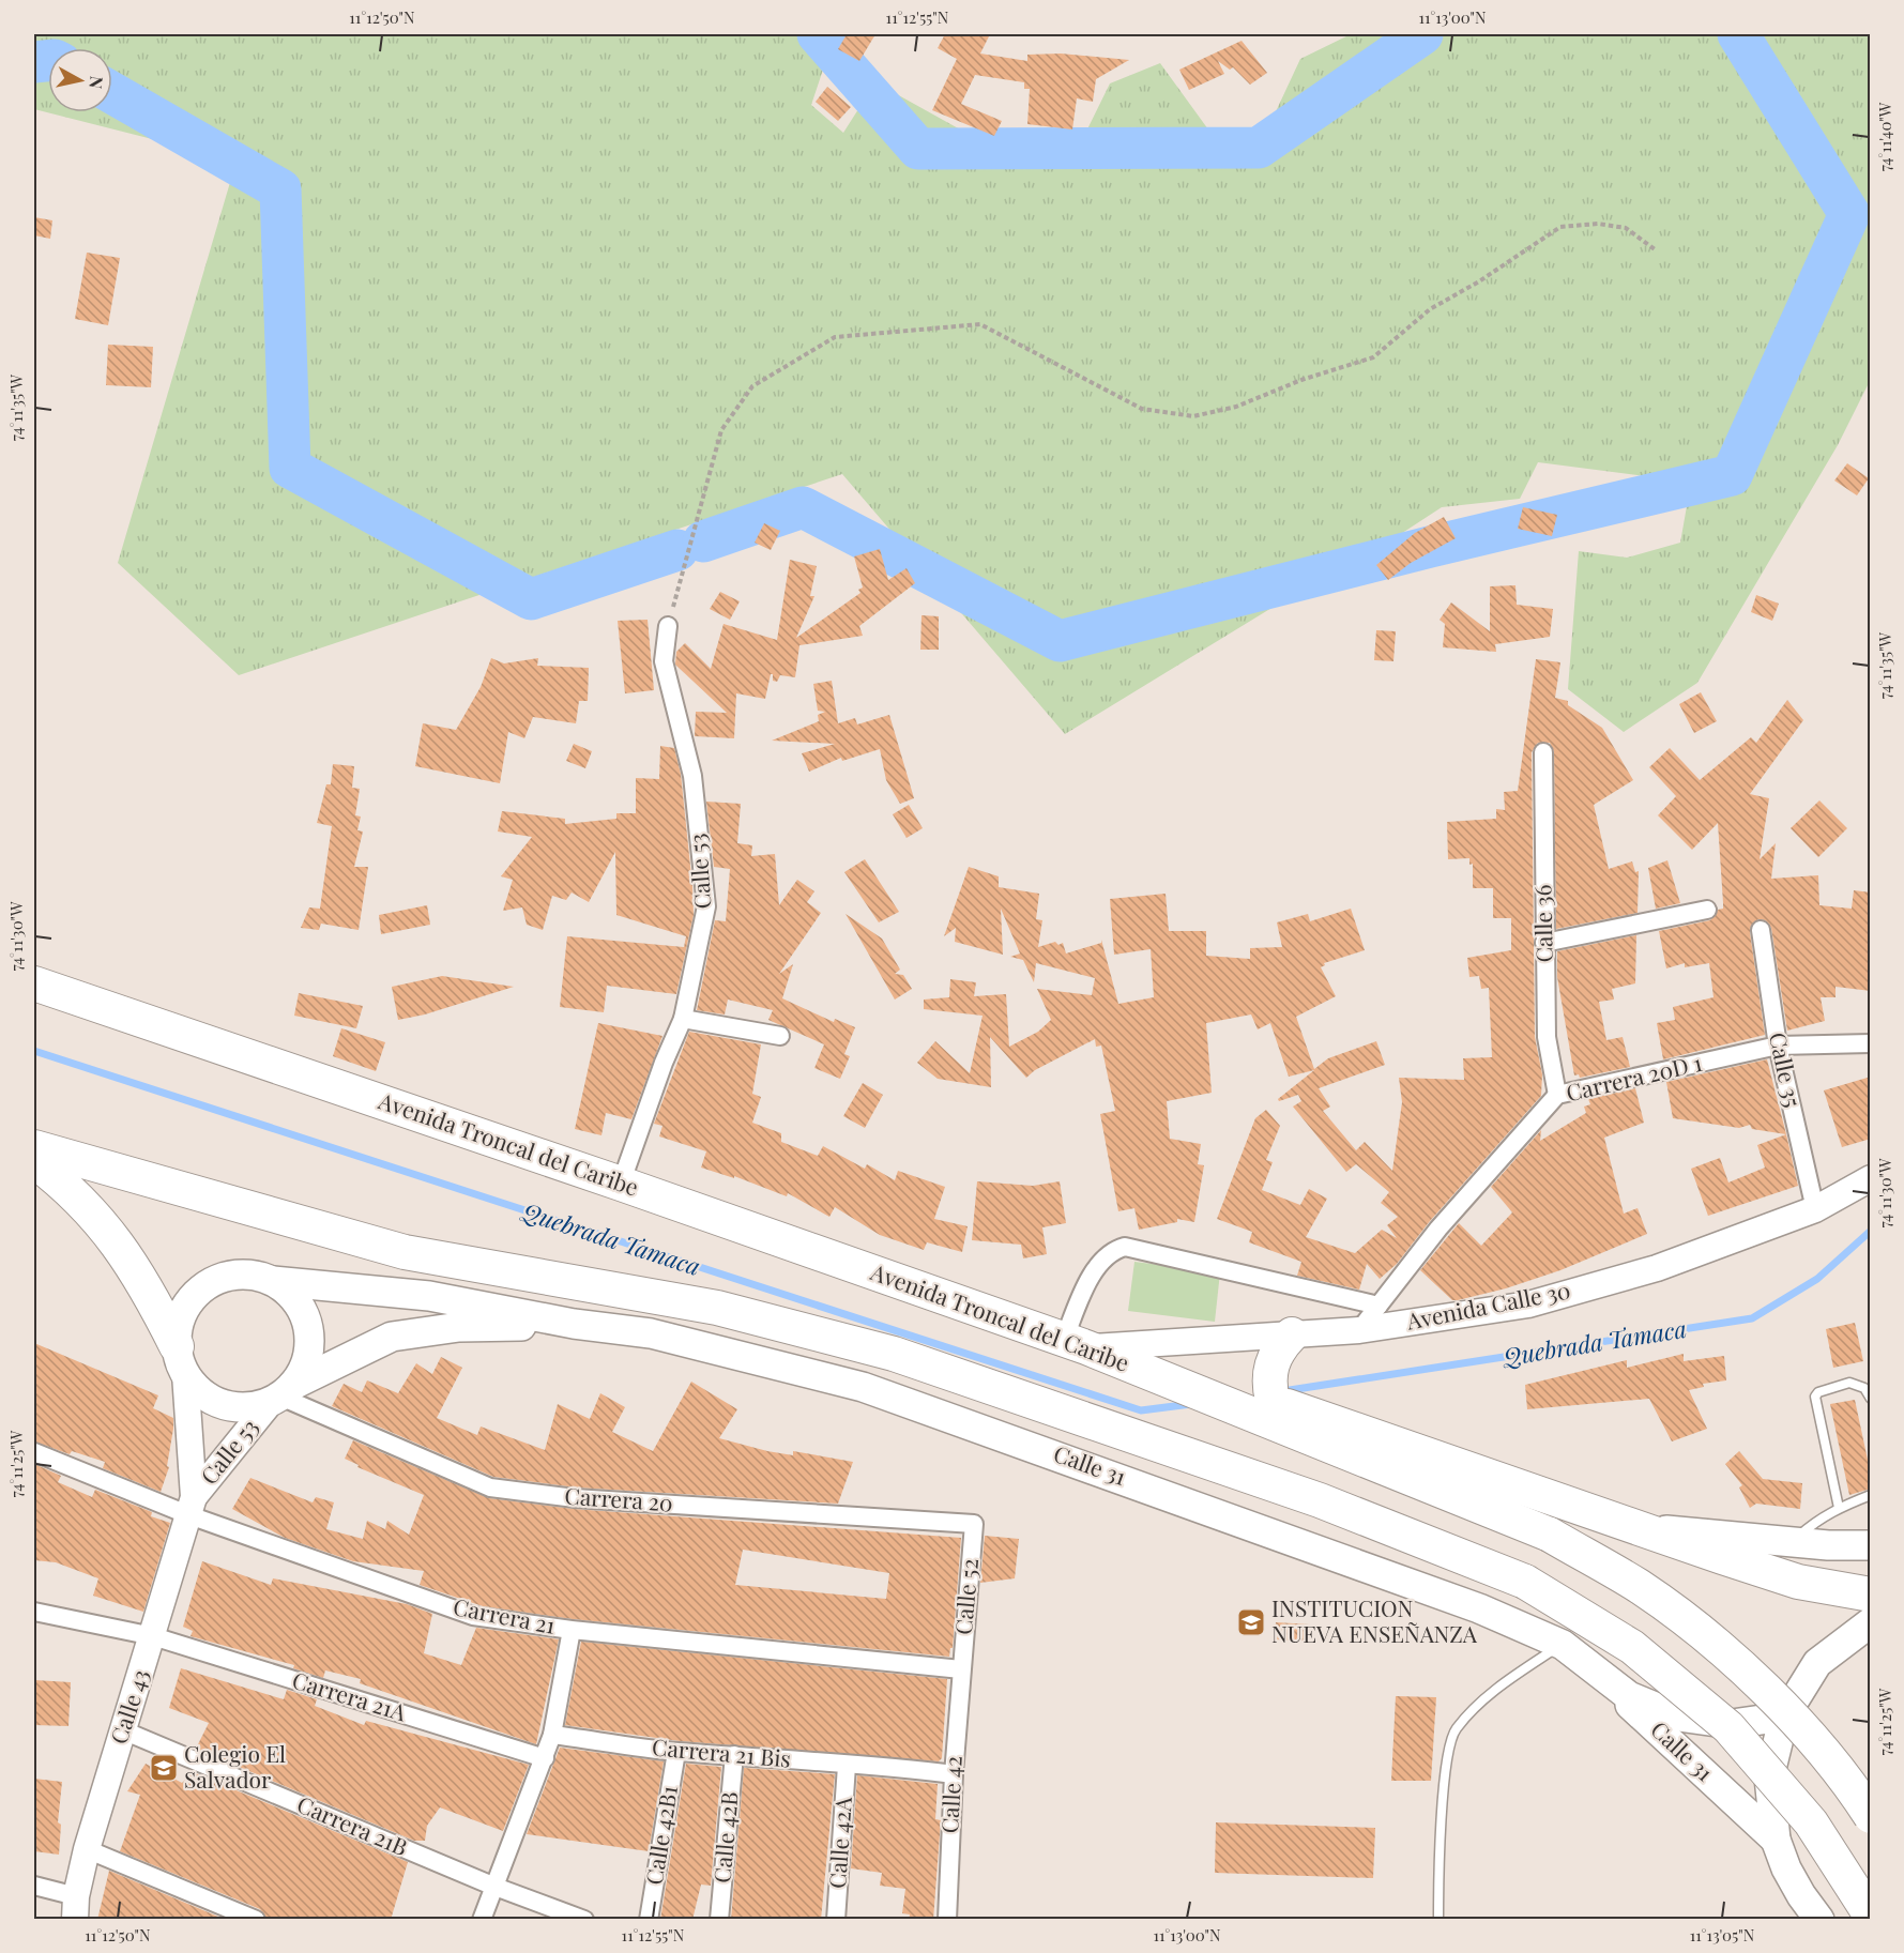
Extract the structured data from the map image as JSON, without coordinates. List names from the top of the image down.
{
  "streets": {
    "highway": ["Avenida Troncal del Caribe"],
    "main road": [
      "Calle 53",
      "Avenida Calle 30",
      "Calle 31",
      "Calle 43"
    ],
    "street": [
      "Calle 36",
      "Calle 35",
      "Carrera 20D 1",
      "Carrera 20",
      "Calle 52",
      "Carrera 21",
      "Carrera 21A",
      "Carrera 21 Bis",
      "Calle 42",
      "Carrera 21B",
      "Calle 42B1",
      "Calle 42B",
      "Calle 42A"
    ]
  },
  "crossings": [
    ["Calle 53", "Avenida Troncal del Caribe"],
    ["Calle 53", "Carrera 20"],
    ["Calle 53", "Carrera 21"],
    ["Calle 53", "Calle 43"],
    ["Calle 36", "Carrera 20D 1"],
    ["Calle 35", "Carrera 20D 1"],
    ["Calle 35", "Avenida Calle 30"],
    ["Carrera 20D 1", "Avenida Calle 30"],
    ["Avenida Troncal del Caribe", "Avenida Calle 30"],
    ["Carrera 20", "Calle 52"],
    ["Calle 52", "Carrera 21"],
    ["Calle 52", "Calle 42"],
    ["Carrera 21", "Calle 43"],
    ["Carrera 21", "Calle 42"],
    ["Carrera 21A", "Calle 43"],
    ["Calle 43", "Carrera 21B"],
    ["Carrera 21 Bis", "Calle 42"],
    ["Carrera 21 Bis", "Calle 42B1"],
    ["Carrera 21 Bis", "Calle 42B"],
    ["Carrera 21 Bis", "Calle 42A"]
  ],
  "water": ["Quebrada Tamaca"],
  "places": {
    "school or university": ["INSTITUCION NUEVA ENSEÑANZA", "Colegio El Salvador"]
  },
  "north": "right",
  "coordinates": [
    "11°12'50\"N",
    "11°12'55\"N",
    "11°13'00\"N",
    "74°11'40\"W",
    "74°11'35\"W",
    "74°11'30\"W",
    "74°11'25\"W",
    "11°13'05\"N"
  ]
}
